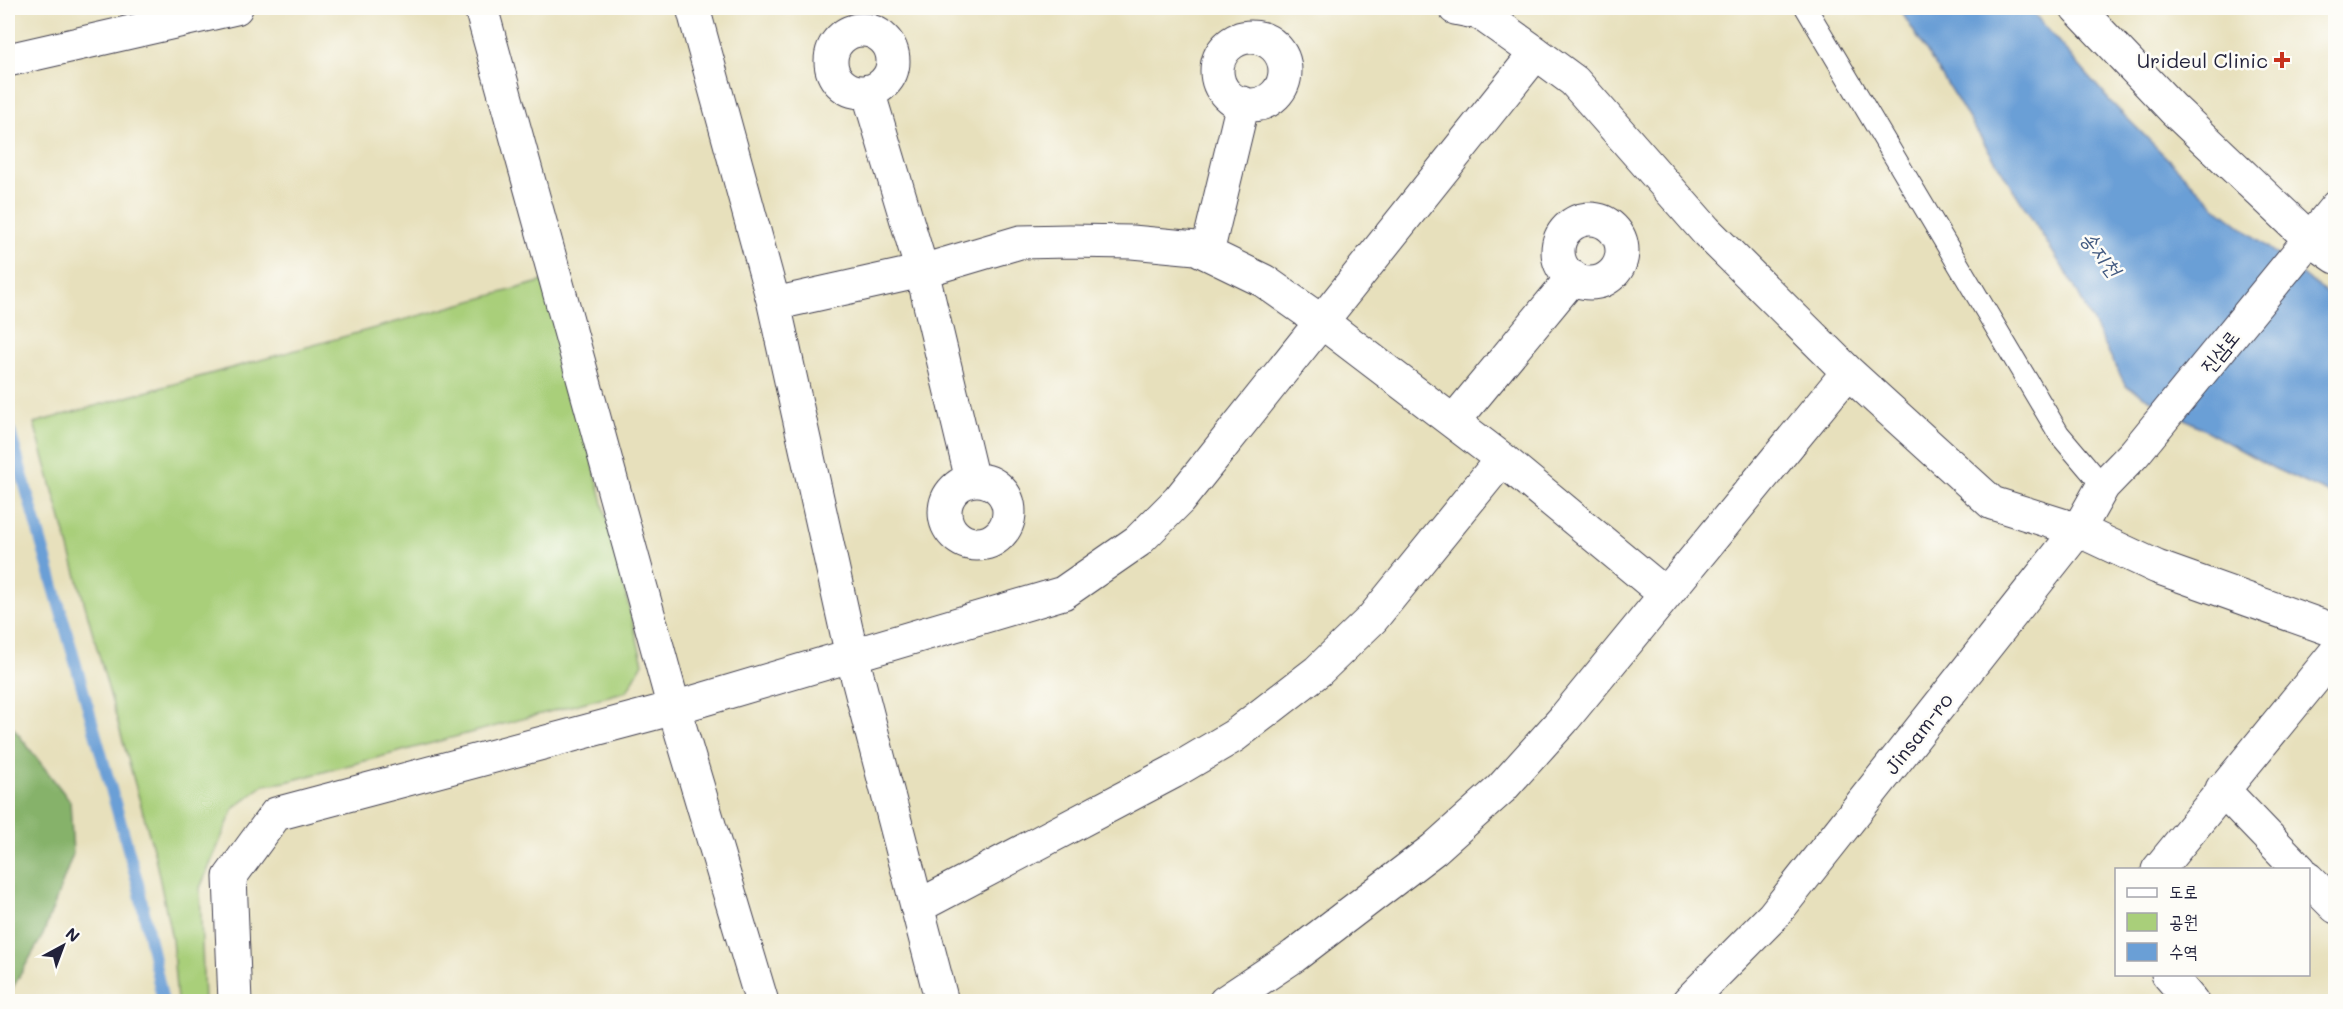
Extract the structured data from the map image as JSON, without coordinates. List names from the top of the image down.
{
  "streets": {
    "street": ["진삼로", "Jinsam-ro"]
  },
  "crossings": [
    ["진삼로", "Jinsam-ro"]
  ],
  "water": ["송지천"],
  "places": {
    "health": ["Urideul Clinic"]
  },
  "legend": ["도로", "공원", "수역"],
  "north": "top right"
}
